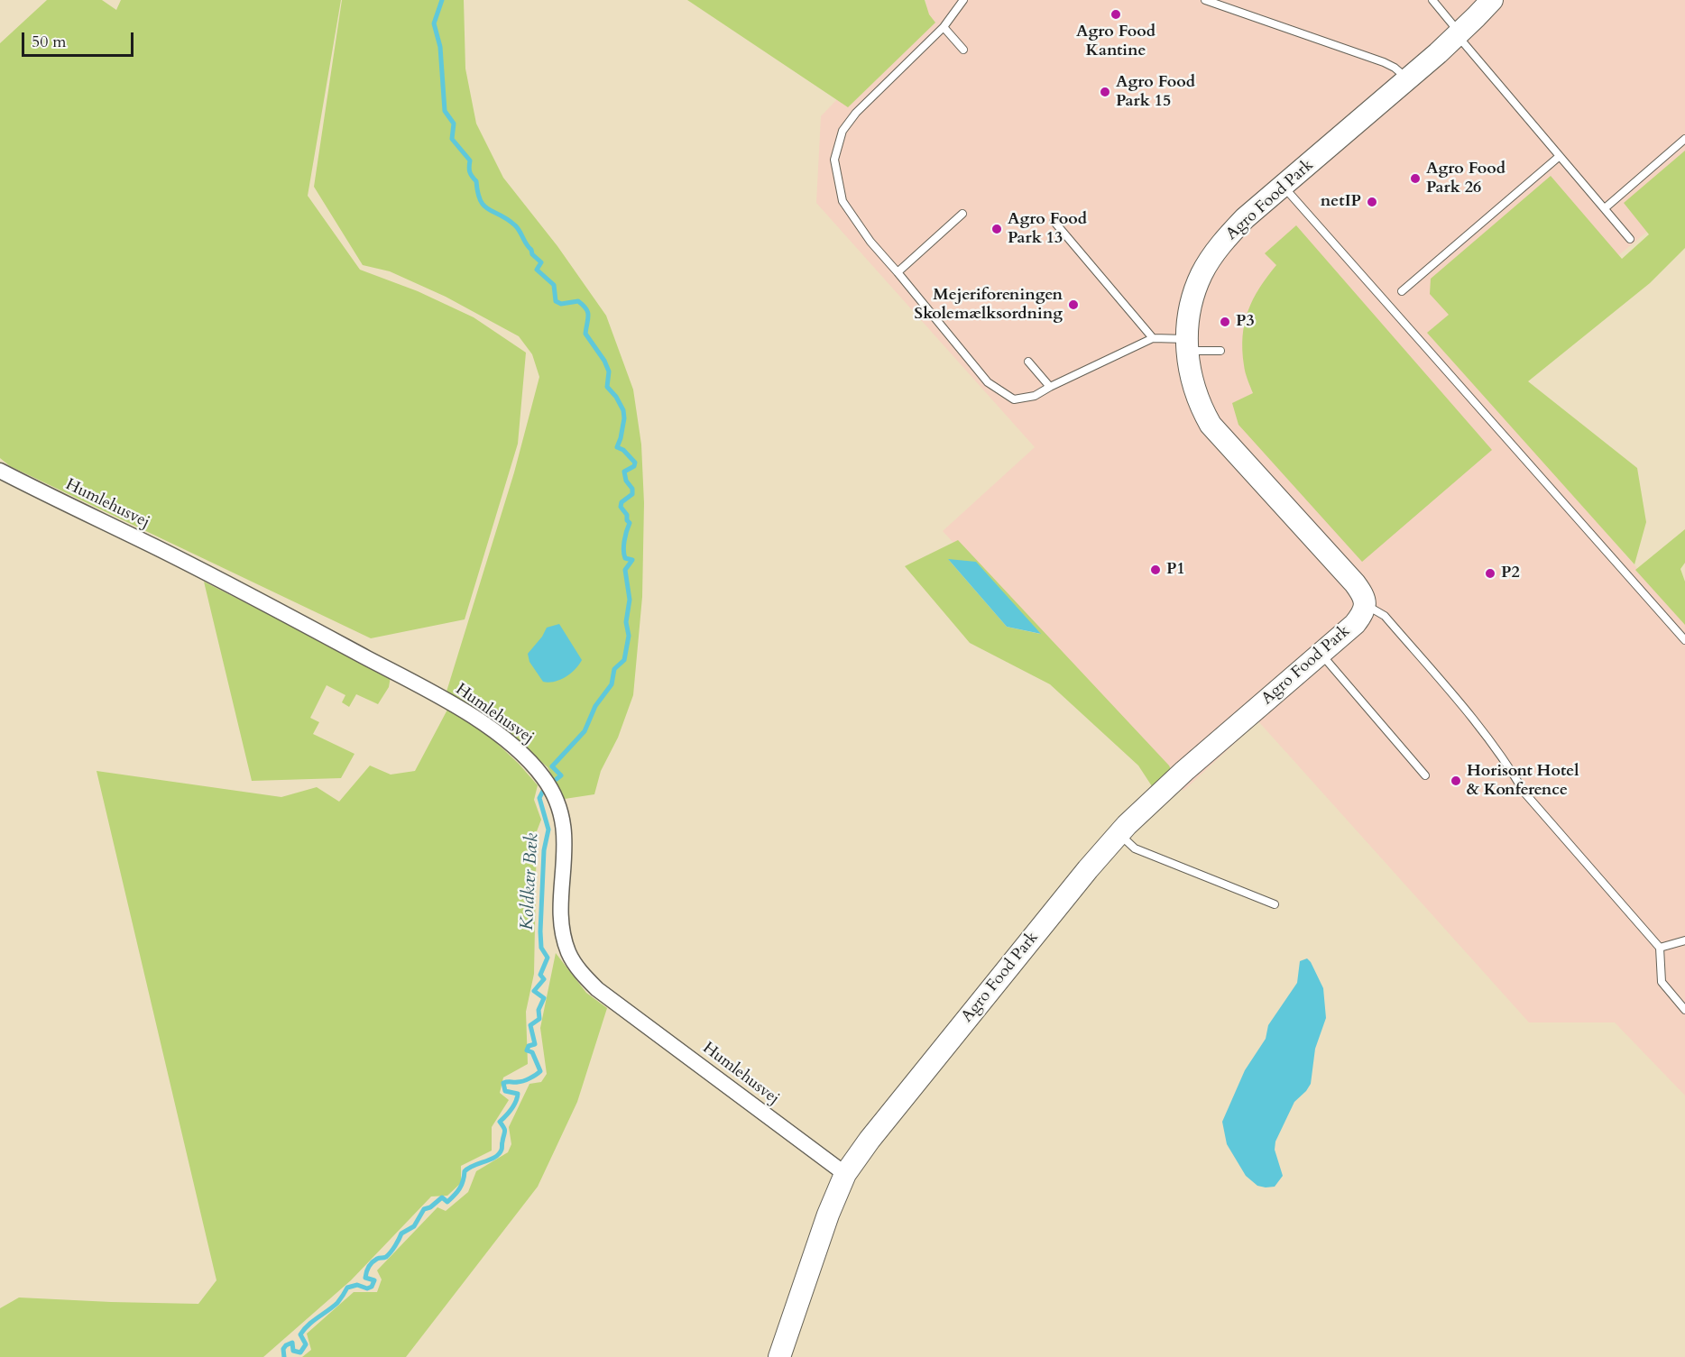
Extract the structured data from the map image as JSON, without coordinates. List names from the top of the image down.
{
  "streets": {
    "street": ["Agro Food Park", "Humlehusvej"]
  },
  "crossings": [
    ["Agro Food Park", "Humlehusvej"]
  ],
  "water": ["Koldkær Bæk"],
  "places": [
    "Agro Food Kantine",
    "Agro Food Park 15",
    "Agro Food Park 26",
    "netIP",
    "Agro Food Park 13",
    "Mejeriforeningen Skolemælksordning",
    "P3",
    "P1",
    "P2",
    "Horisont Hotel & Konference"
  ],
  "scale_bar": "50 m"
}
